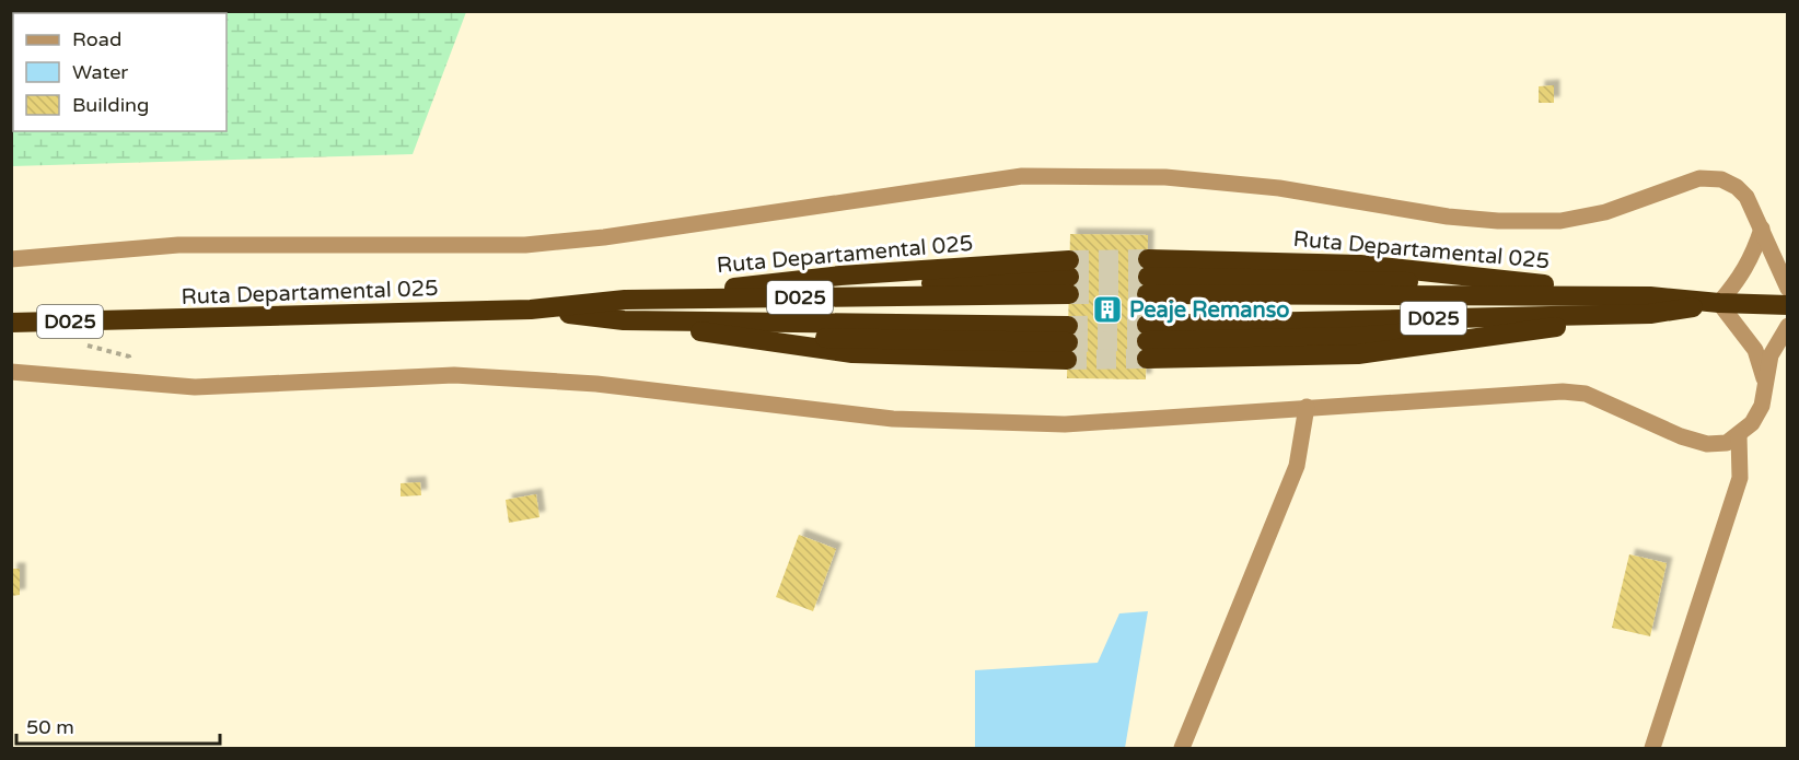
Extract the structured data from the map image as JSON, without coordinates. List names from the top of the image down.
{
  "streets": {
    "highway": ["Ruta Departamental 025", "D025"]
  },
  "places": {
    "building": ["Peaje Remanso"]
  },
  "legend": ["Road", "Water", "Building"],
  "scale_bar": "50 m"
}
